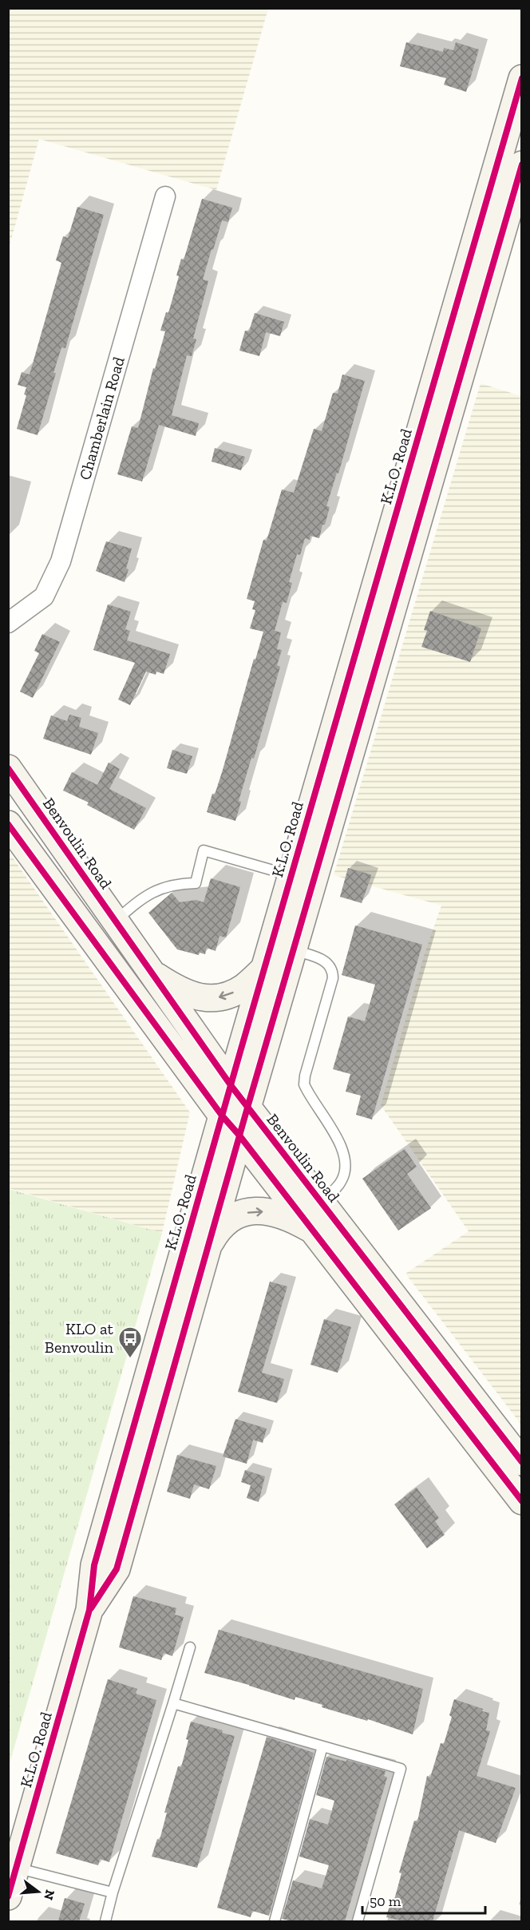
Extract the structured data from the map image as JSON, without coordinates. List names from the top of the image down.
{
  "streets": {
    "main road": ["K.L.O. Road", "Benvoulin Road"],
    "street": ["Chamberlain Road"]
  },
  "crossings": [
    ["K.L.O. Road", "Benvoulin Road"]
  ],
  "places": {
    "bus stop": ["KLO at Benvoulin"]
  },
  "scale_bar": "50 m",
  "north": "right"
}
